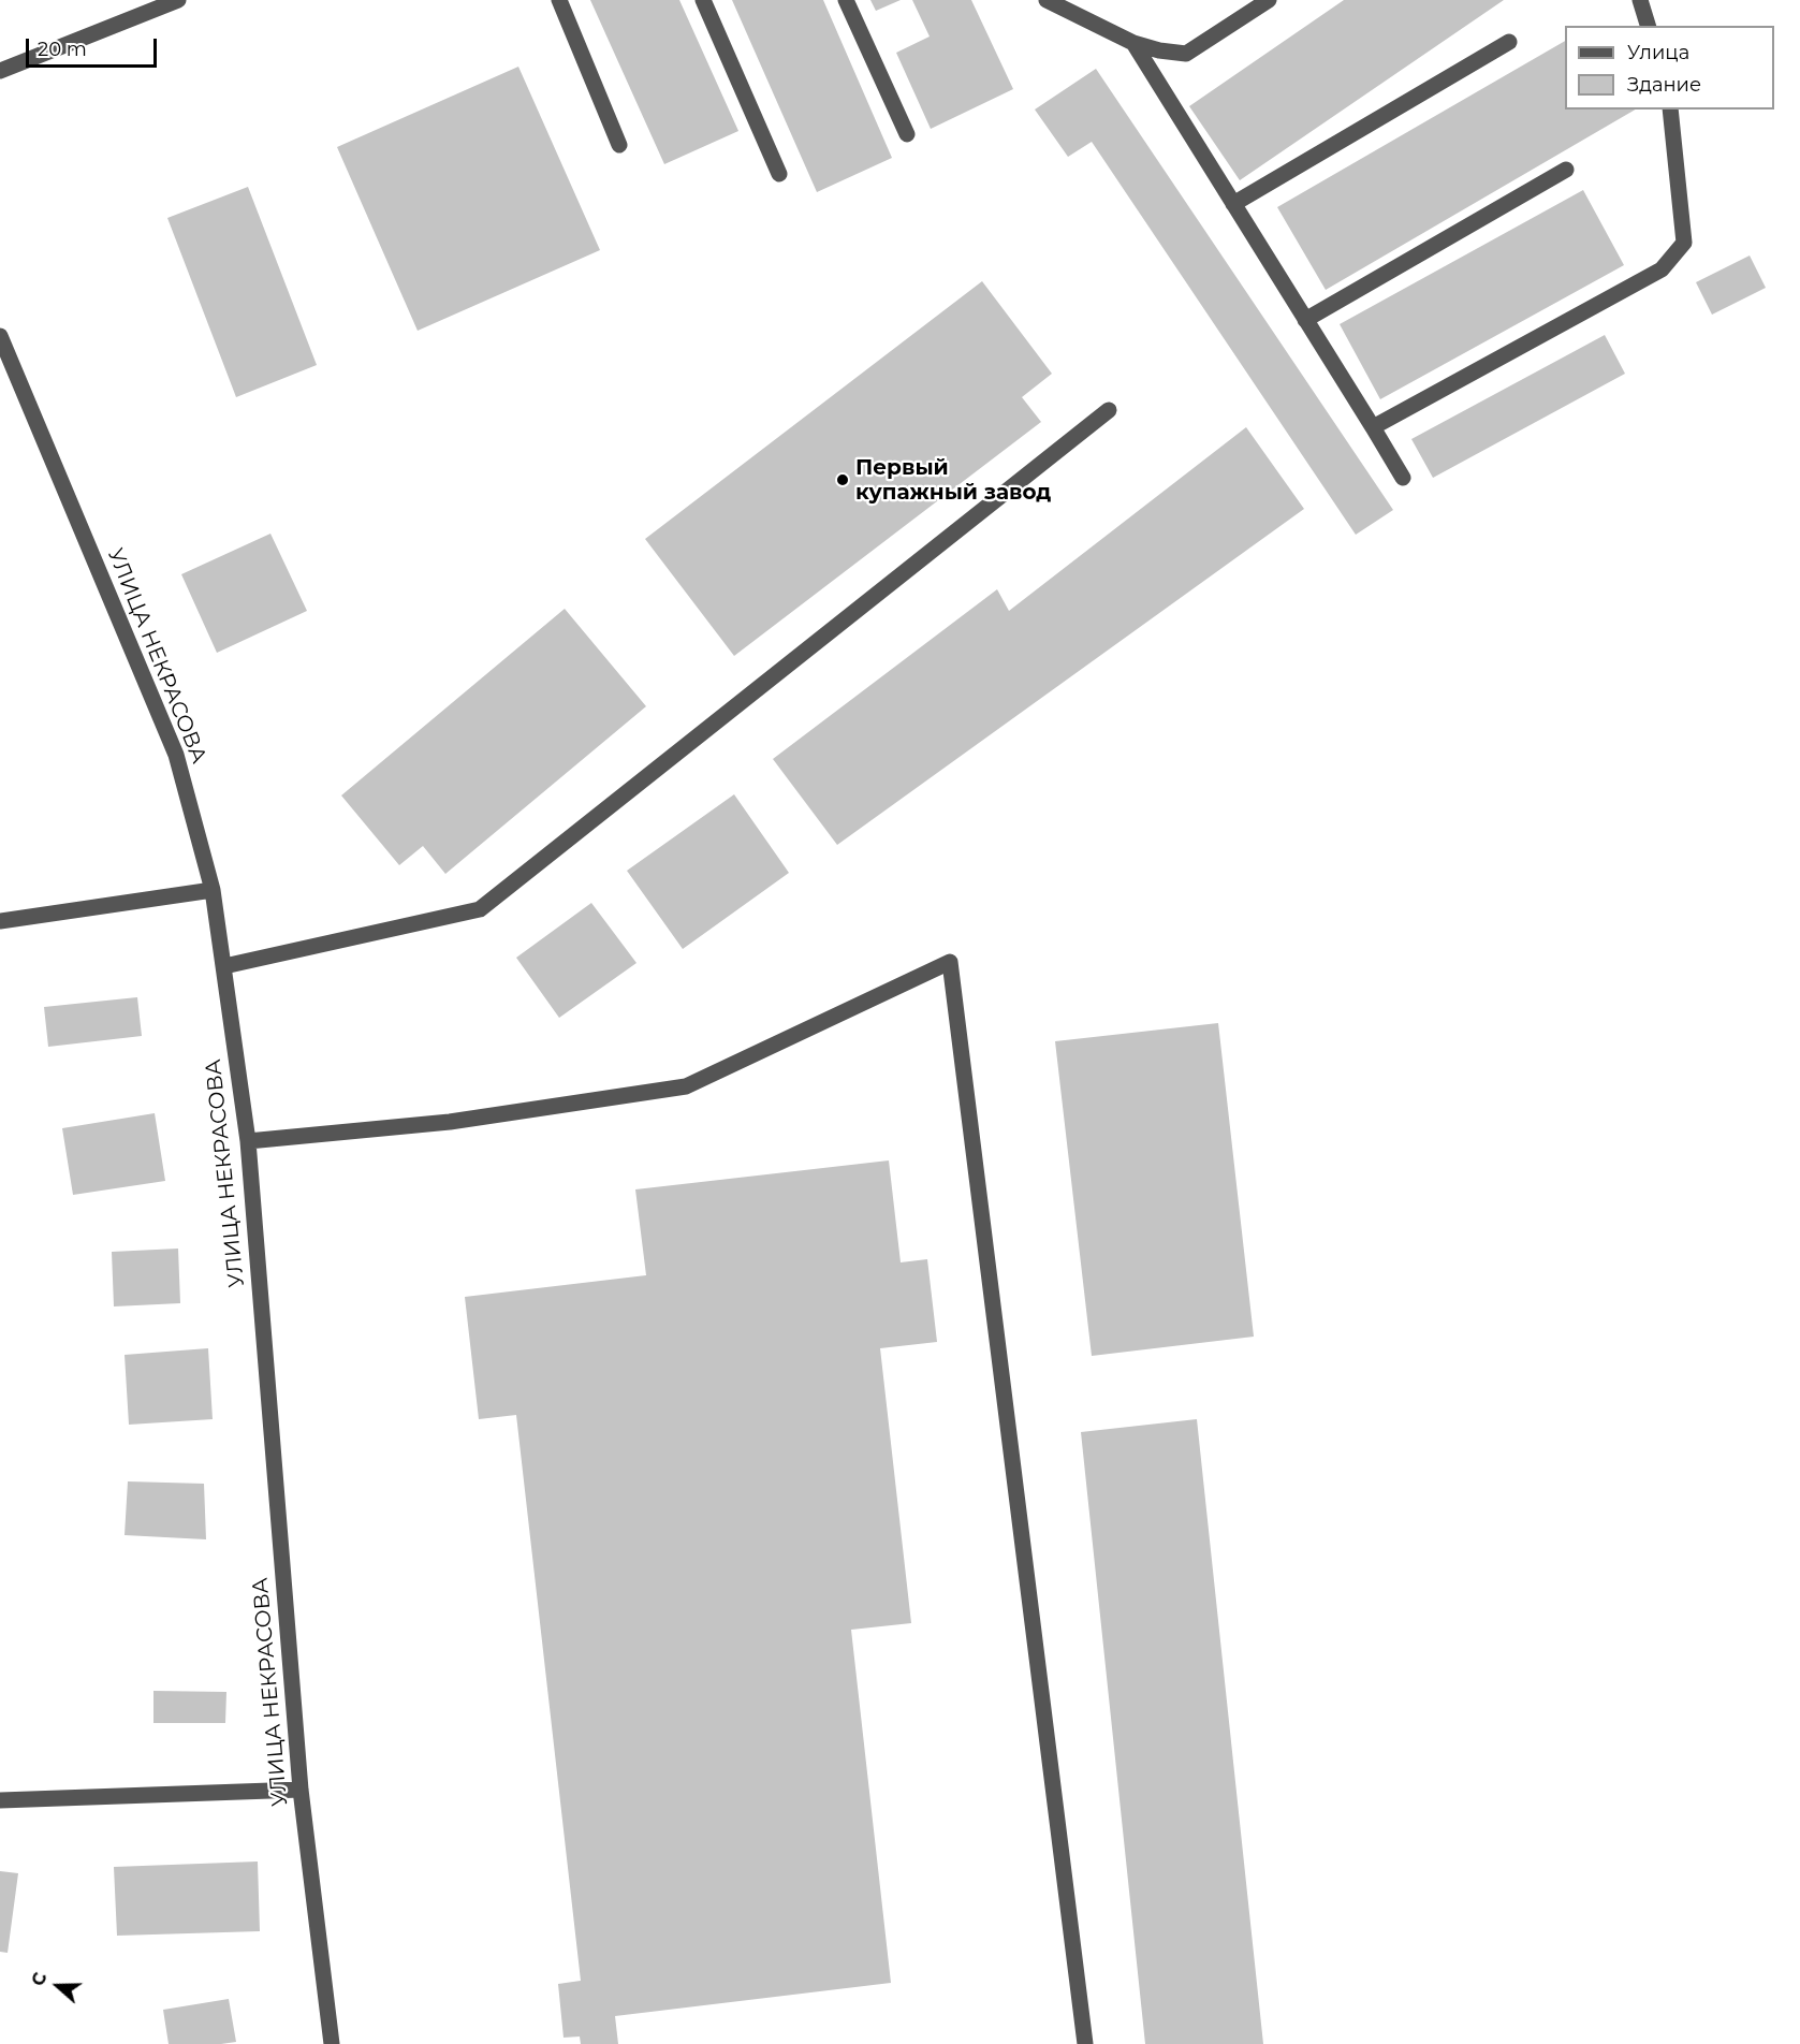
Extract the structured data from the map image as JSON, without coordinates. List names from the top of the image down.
{
  "streets": {
    "street": ["УЛИЦА НЕКРАСОВА"]
  },
  "places": ["Первый купажный завод"],
  "legend": ["Улица", "Здание"],
  "scale_bar": "20 m",
  "north": "left"
}
